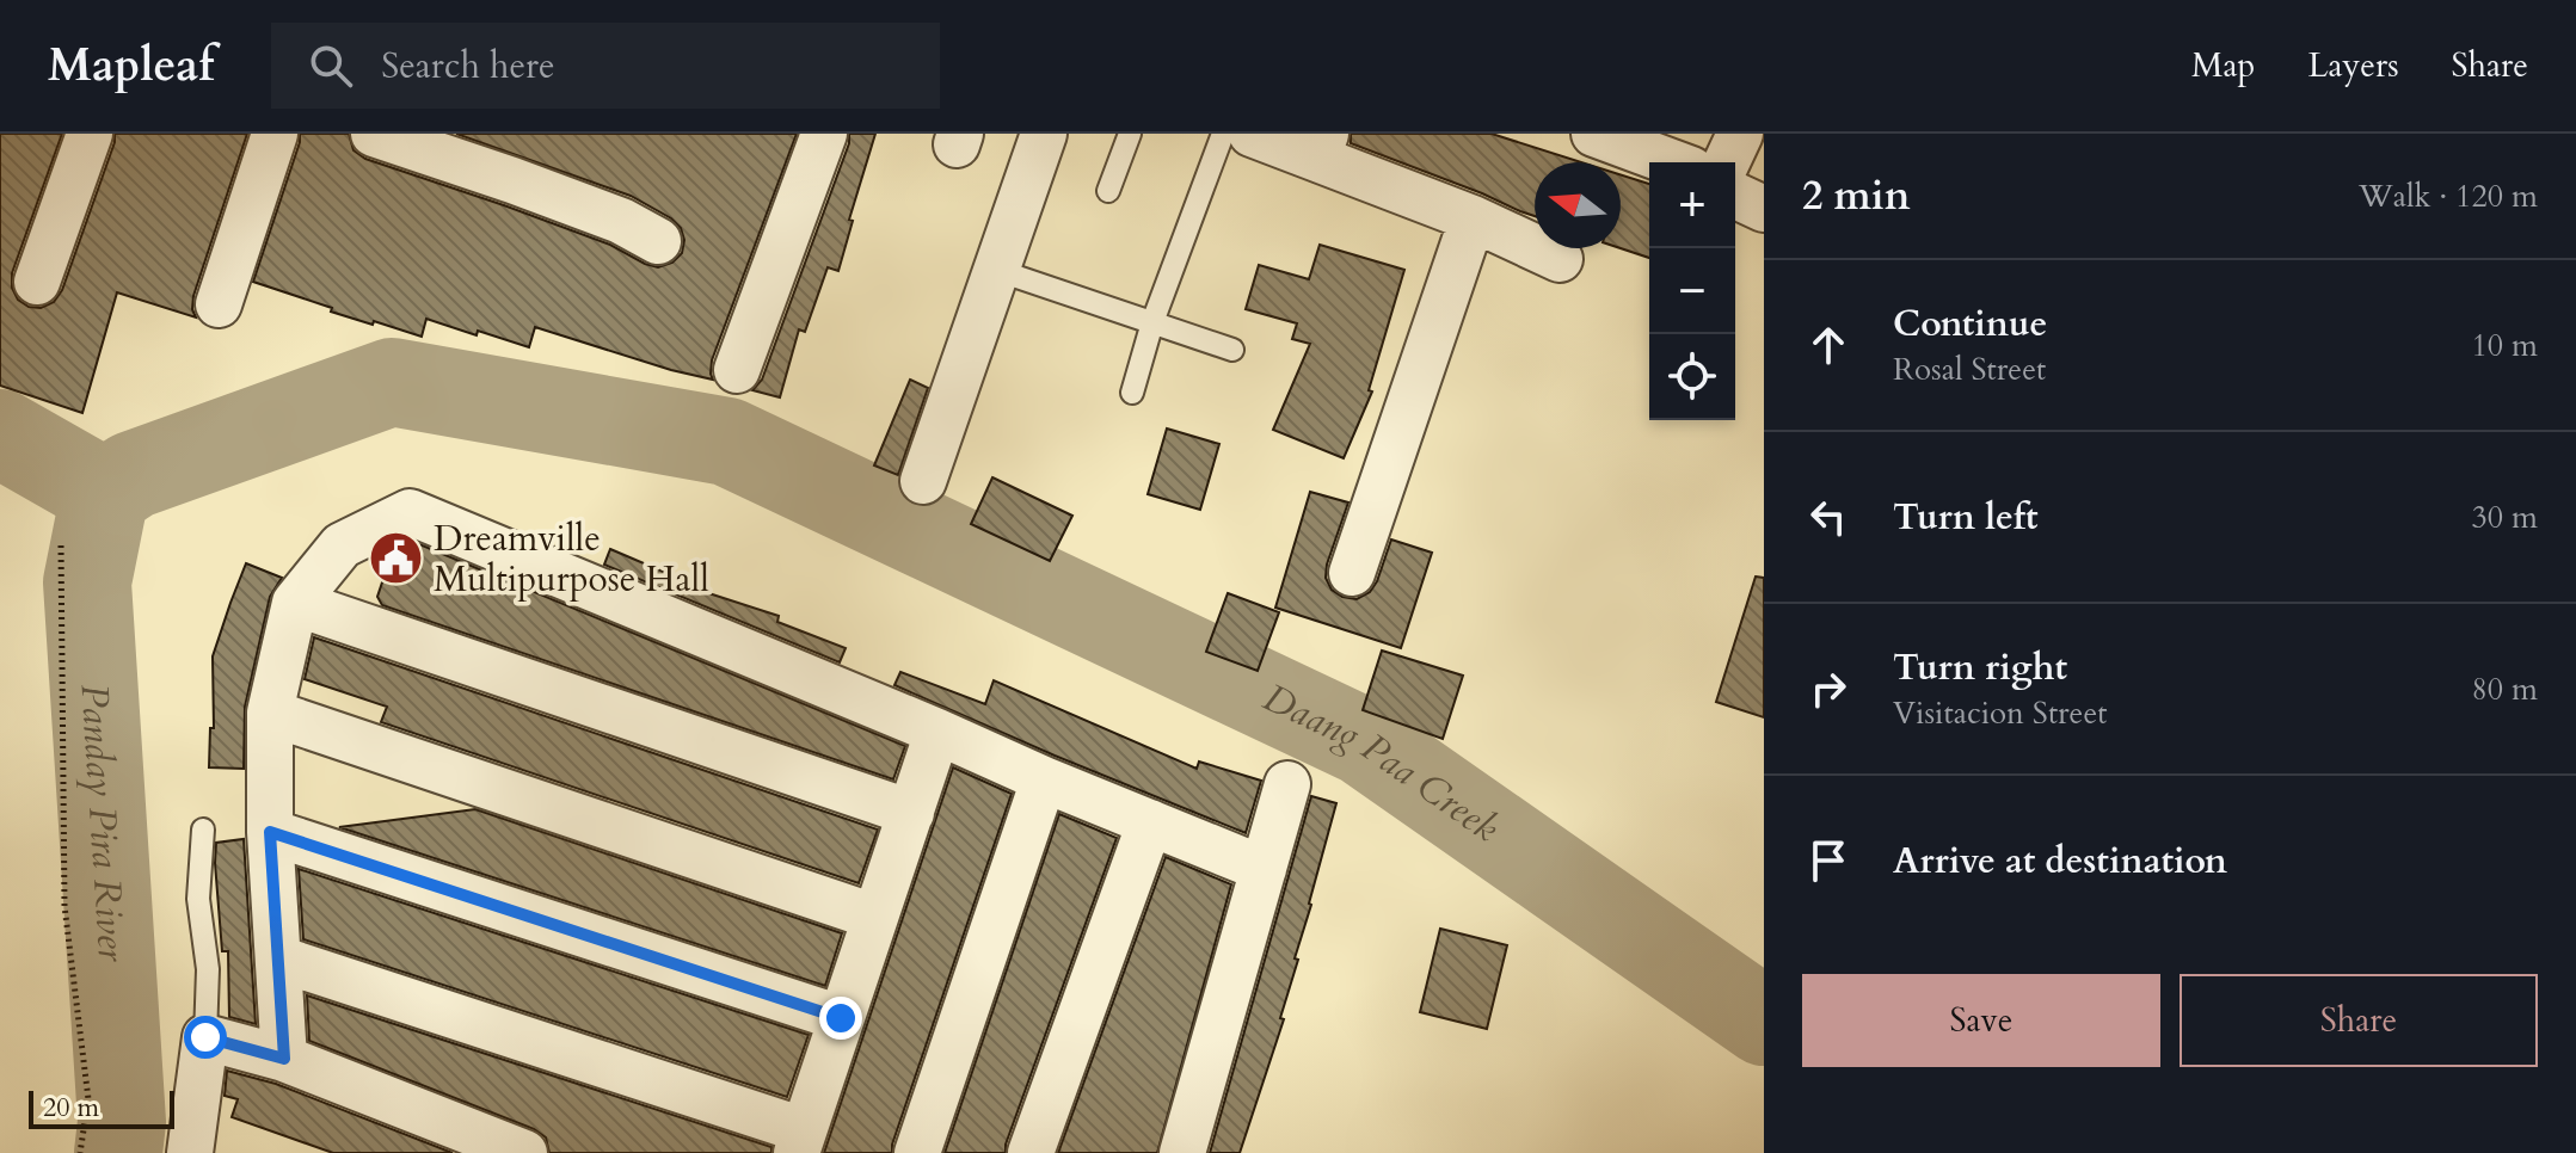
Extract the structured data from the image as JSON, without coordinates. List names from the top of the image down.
{
  "water": ["Daang Paa Creek", "Panday Pira River"],
  "places": {
    "public building": ["Dreamville Multipurpose Hall"]
  },
  "scale_bar": "20 m",
  "north": "left",
  "page": {
    "header": "Mapleaf",
    "search": "Search here",
    "nav": ["Map", "Layers", "Share"],
    "heading": ["2 min", "Walk · 120 m"],
    "map_buttons": ["+", "−"],
    "list": [
      ["Continue", "Rosal Street", "10 m"],
      ["Turn left", "30 m"],
      ["Turn right", "Visitacion Street", "80 m"],
      "Arrive at destination"
    ],
    "buttons": ["Save", "Share"],
    "scale": "20 m"
  }
}
